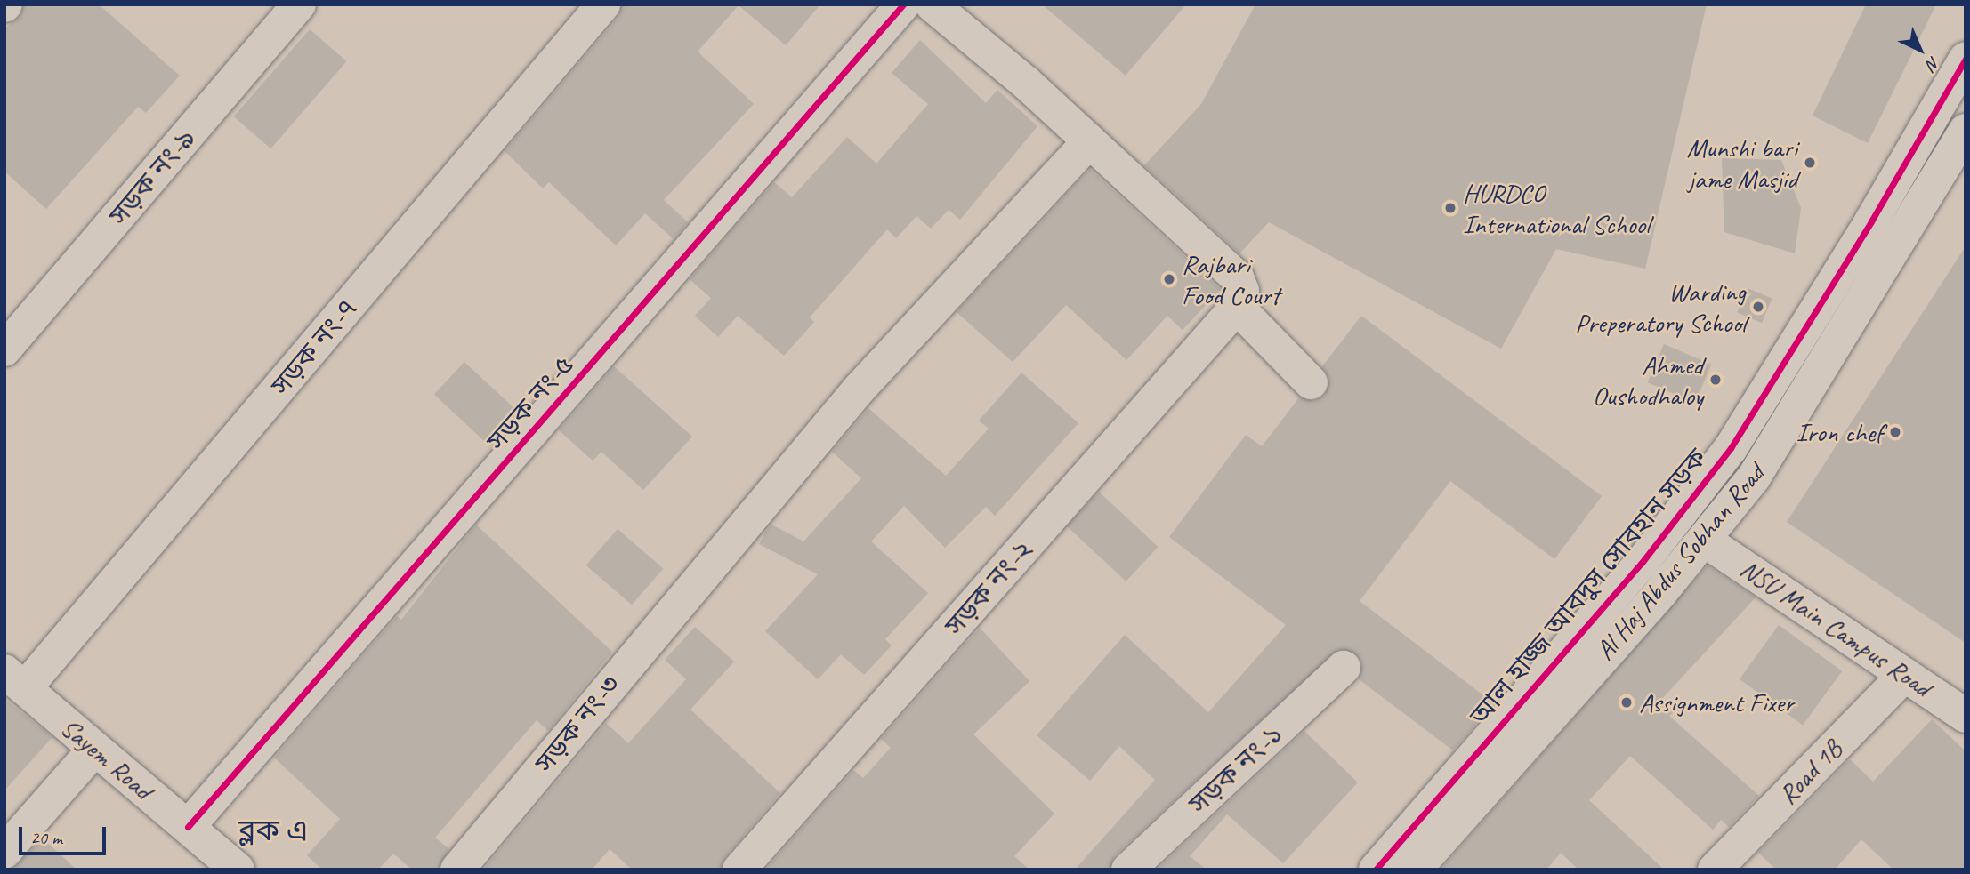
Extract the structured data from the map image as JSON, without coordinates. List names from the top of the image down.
{
  "streets": {
    "street": [
      "সড়ক নং-৯",
      "সড়ক নং-৭",
      "সড়ক নং-৫",
      "Al Haj Abdus Sobhan Road",
      "আল হাজ্জ আবদুস সোবহান সড়ক",
      "সড়ক নং-২",
      "NSU Main Campus Road",
      "সড়ক নং-৩",
      "Sayem Road",
      "সড়ক নং-১",
      "Road 1B"
    ]
  },
  "crossings": [
    ["সড়ক নং-৭", "Sayem Road"],
    ["সড়ক নং-৫", "Sayem Road"],
    ["Al Haj Abdus Sobhan Road", "NSU Main Campus Road"],
    ["NSU Main Campus Road", "Road 1B"]
  ],
  "districts": ["ব্লক এ"],
  "places": [
    "Munshi bari jame Masjid",
    "HURDCO International School",
    "Rajbari Food Court",
    "Warding Preperatory School",
    "Ahmed Oushodhaloy",
    "Iron chef",
    "Assignment Fixer"
  ],
  "scale_bar": "20 m",
  "north": "bottom right"
}
